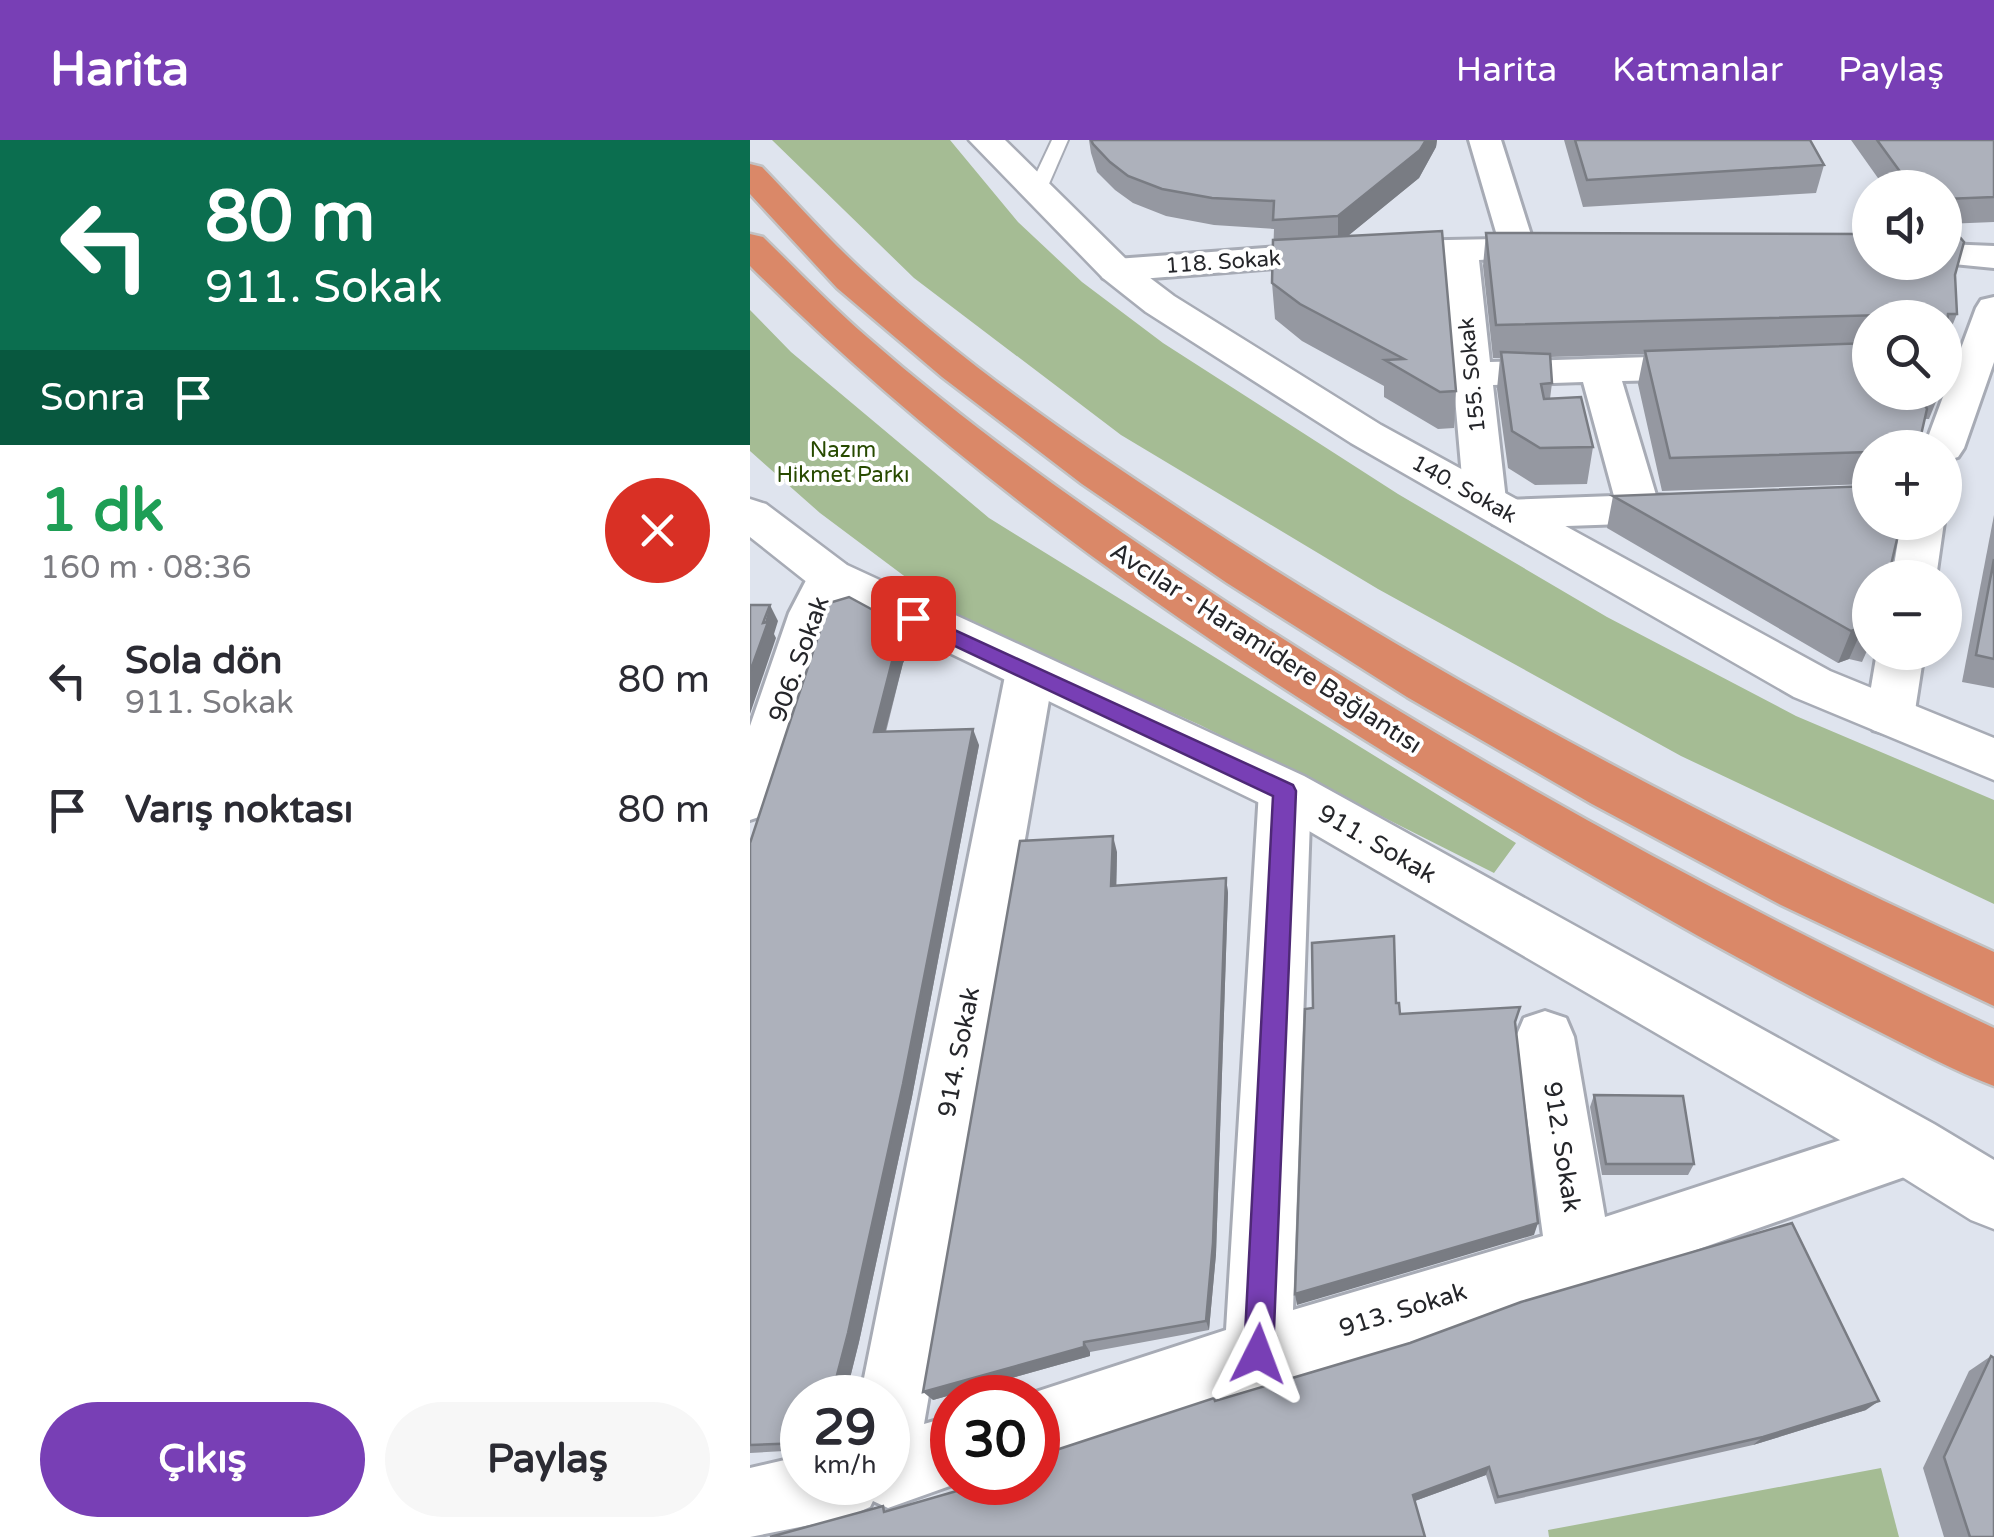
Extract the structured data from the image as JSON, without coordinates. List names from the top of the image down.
{
  "streets": {
    "highway": ["Avcılar - Haramidere Bağlantısı"],
    "street": [
      "118. Sokak",
      "155. Sokak",
      "140. Sokak",
      "906. Sokak",
      "911. Sokak",
      "914. Sokak",
      "912. Sokak",
      "913. Sokak"
    ]
  },
  "crossings": [
    ["118. Sokak", "155. Sokak"],
    ["118. Sokak", "140. Sokak"],
    ["155. Sokak", "140. Sokak"],
    ["906. Sokak", "911. Sokak"],
    ["911. Sokak", "914. Sokak"],
    ["911. Sokak", "913. Sokak"],
    ["912. Sokak", "913. Sokak"]
  ],
  "parks": ["Nazım Hikmet Parkı"],
  "page": {
    "header": "Harita",
    "nav": ["Harita", "Katmanlar", "Paylaş"],
    "turn": ["80 m", "911. Sokak"],
    "map_buttons": ["+", "−"],
    "then": "Sonra",
    "heading": ["1 dk", "160 m · 08:36"],
    "list": [
      {
        "name": "Sola dön",
        "note": "911. Sokak",
        "value": "80 m"
      },
      {
        "name": "Varış noktası",
        "value": "80 m"
      }
    ],
    "speed": "29 km/h",
    "limit": "30",
    "buttons": ["Çıkış", "Paylaş"]
  }
}
